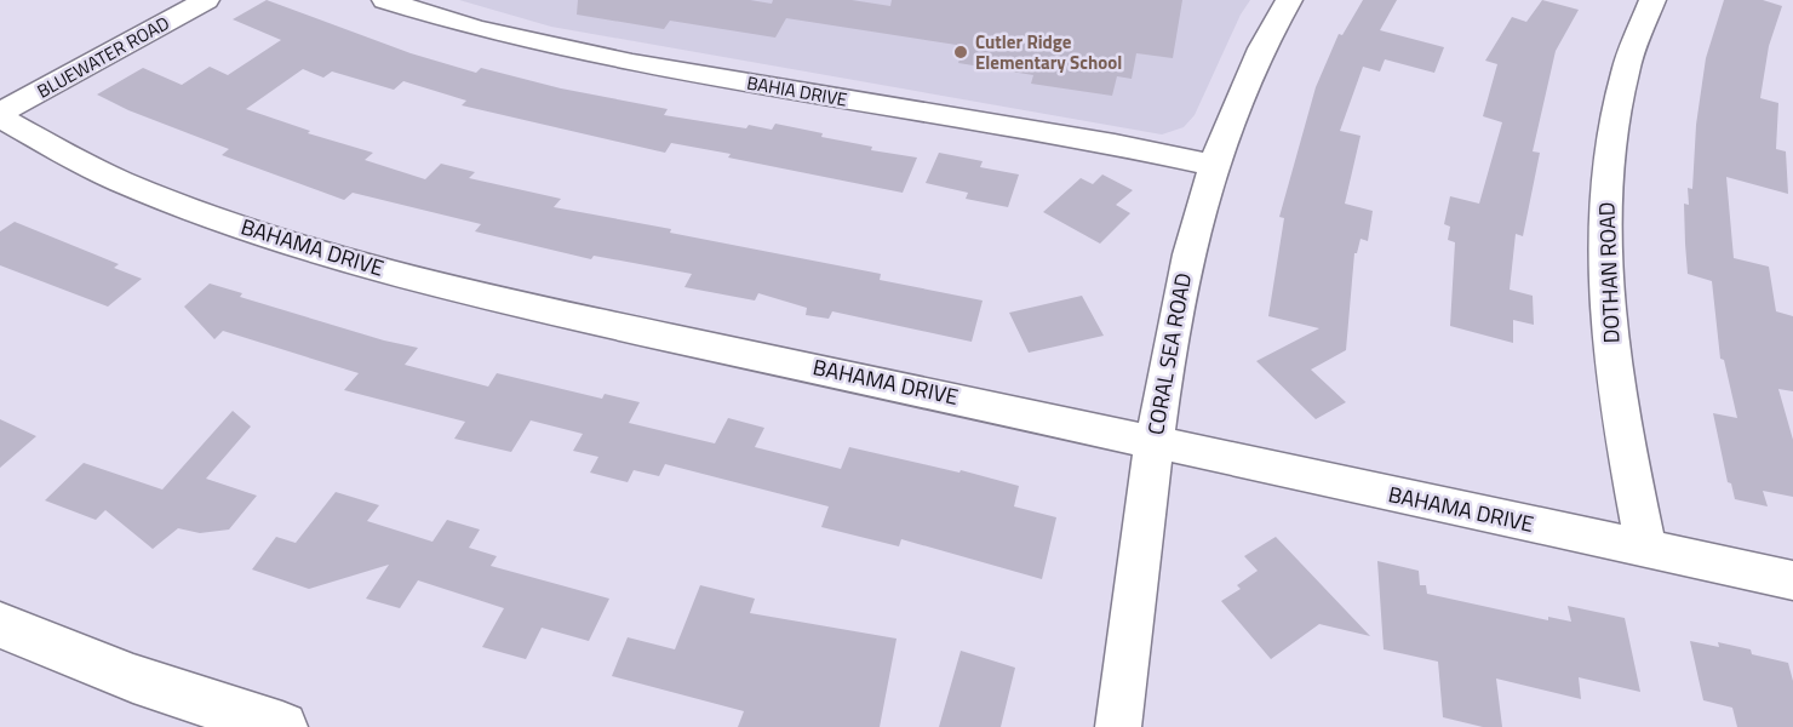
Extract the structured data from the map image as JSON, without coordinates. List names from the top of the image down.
{
  "streets": {
    "street": [
      "BLUEWATER ROAD",
      "BAHIA DRIVE",
      "BAHAMA DRIVE",
      "DOTHAN ROAD",
      "CORAL SEA ROAD"
    ]
  },
  "crossings": [
    ["BLUEWATER ROAD", "BAHAMA DRIVE"],
    ["BAHIA DRIVE", "CORAL SEA ROAD"],
    ["BAHAMA DRIVE", "DOTHAN ROAD"],
    ["BAHAMA DRIVE", "CORAL SEA ROAD"]
  ],
  "places": ["Cutler Ridge Elementary School"]
}
